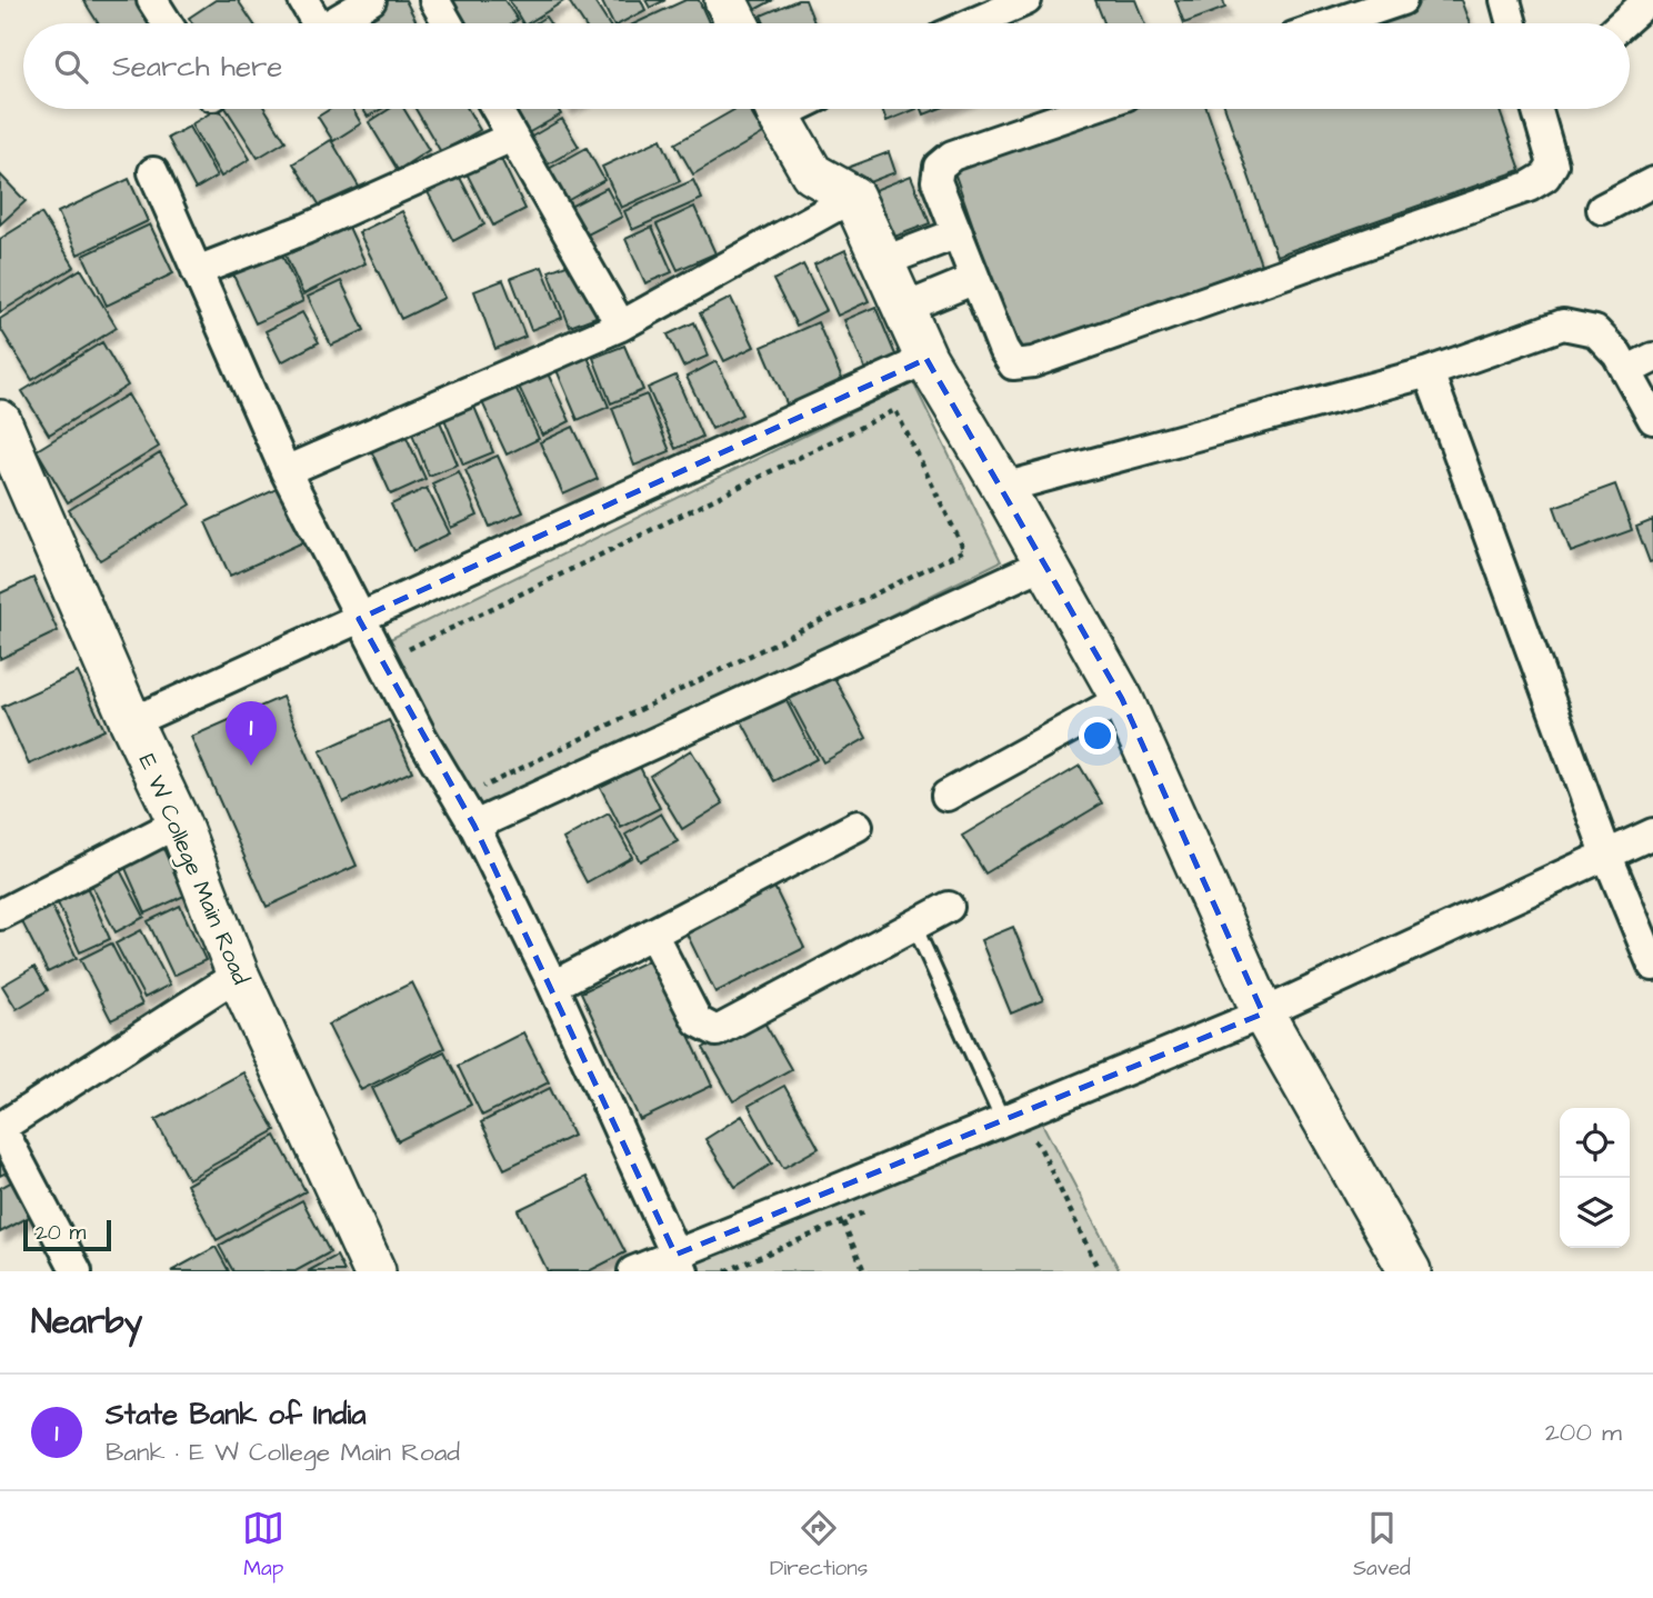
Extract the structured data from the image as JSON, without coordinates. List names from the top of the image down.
{
  "streets": {
    "street": ["E W College Main Road"]
  },
  "scale_bar": "20 m",
  "page": {
    "search": "Search here",
    "pins": "1",
    "scale": "20 m",
    "heading": "Nearby",
    "list": [
      {
        "mark": "1",
        "name": "State Bank of India",
        "note": "Bank · E W College Main Road",
        "value": "200 m"
      }
    ],
    "nav": ["Map", "Directions", "Saved"]
  }
}
